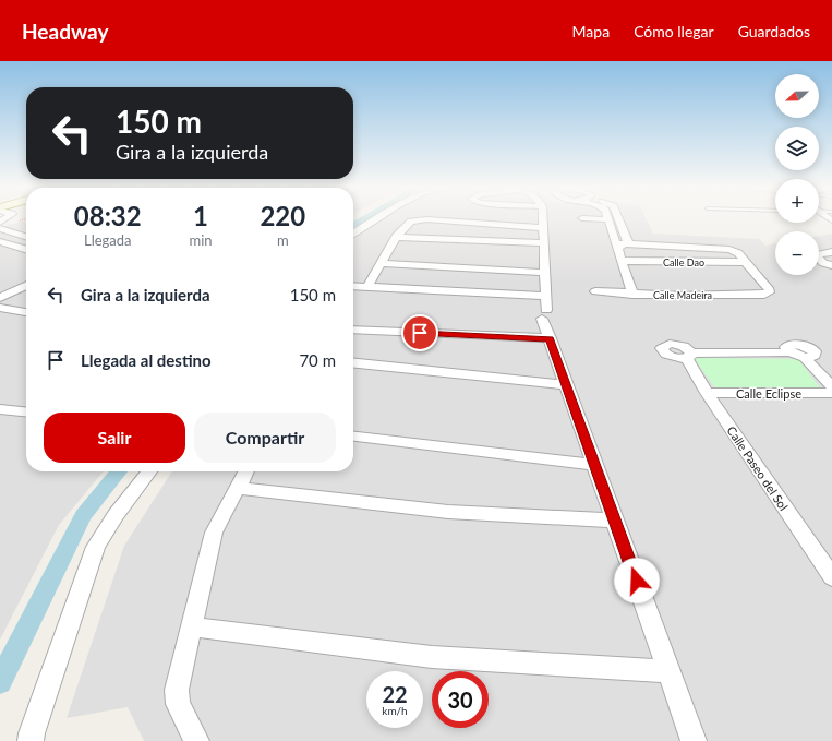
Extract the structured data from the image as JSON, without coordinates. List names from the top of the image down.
{
  "streets": {
    "street": [
      "Calle Dao",
      "Calle Madeira",
      "Calle Eclipse",
      "Calle Paseo del Sol"
    ]
  },
  "crossings": [
    ["Calle Dao", "Calle Madeira"],
    ["Calle Eclipse", "Calle Paseo del Sol"]
  ],
  "north": "left",
  "page": {
    "header": "Headway",
    "nav": ["Mapa", "Cómo llegar", "Guardados"],
    "map_buttons": ["+", "−"],
    "turn": ["150 m", "Gira a la izquierda"],
    "eta": [
      "08:32",
      "Llegada",
      "1",
      "min",
      "220",
      "m"
    ],
    "list": [
      {
        "name": "Gira a la izquierda",
        "value": "150 m"
      },
      {
        "name": "Llegada al destino",
        "value": "70 m"
      }
    ],
    "buttons": ["Salir", "Compartir"],
    "speed": "22 km/h",
    "limit": "30"
  }
}
